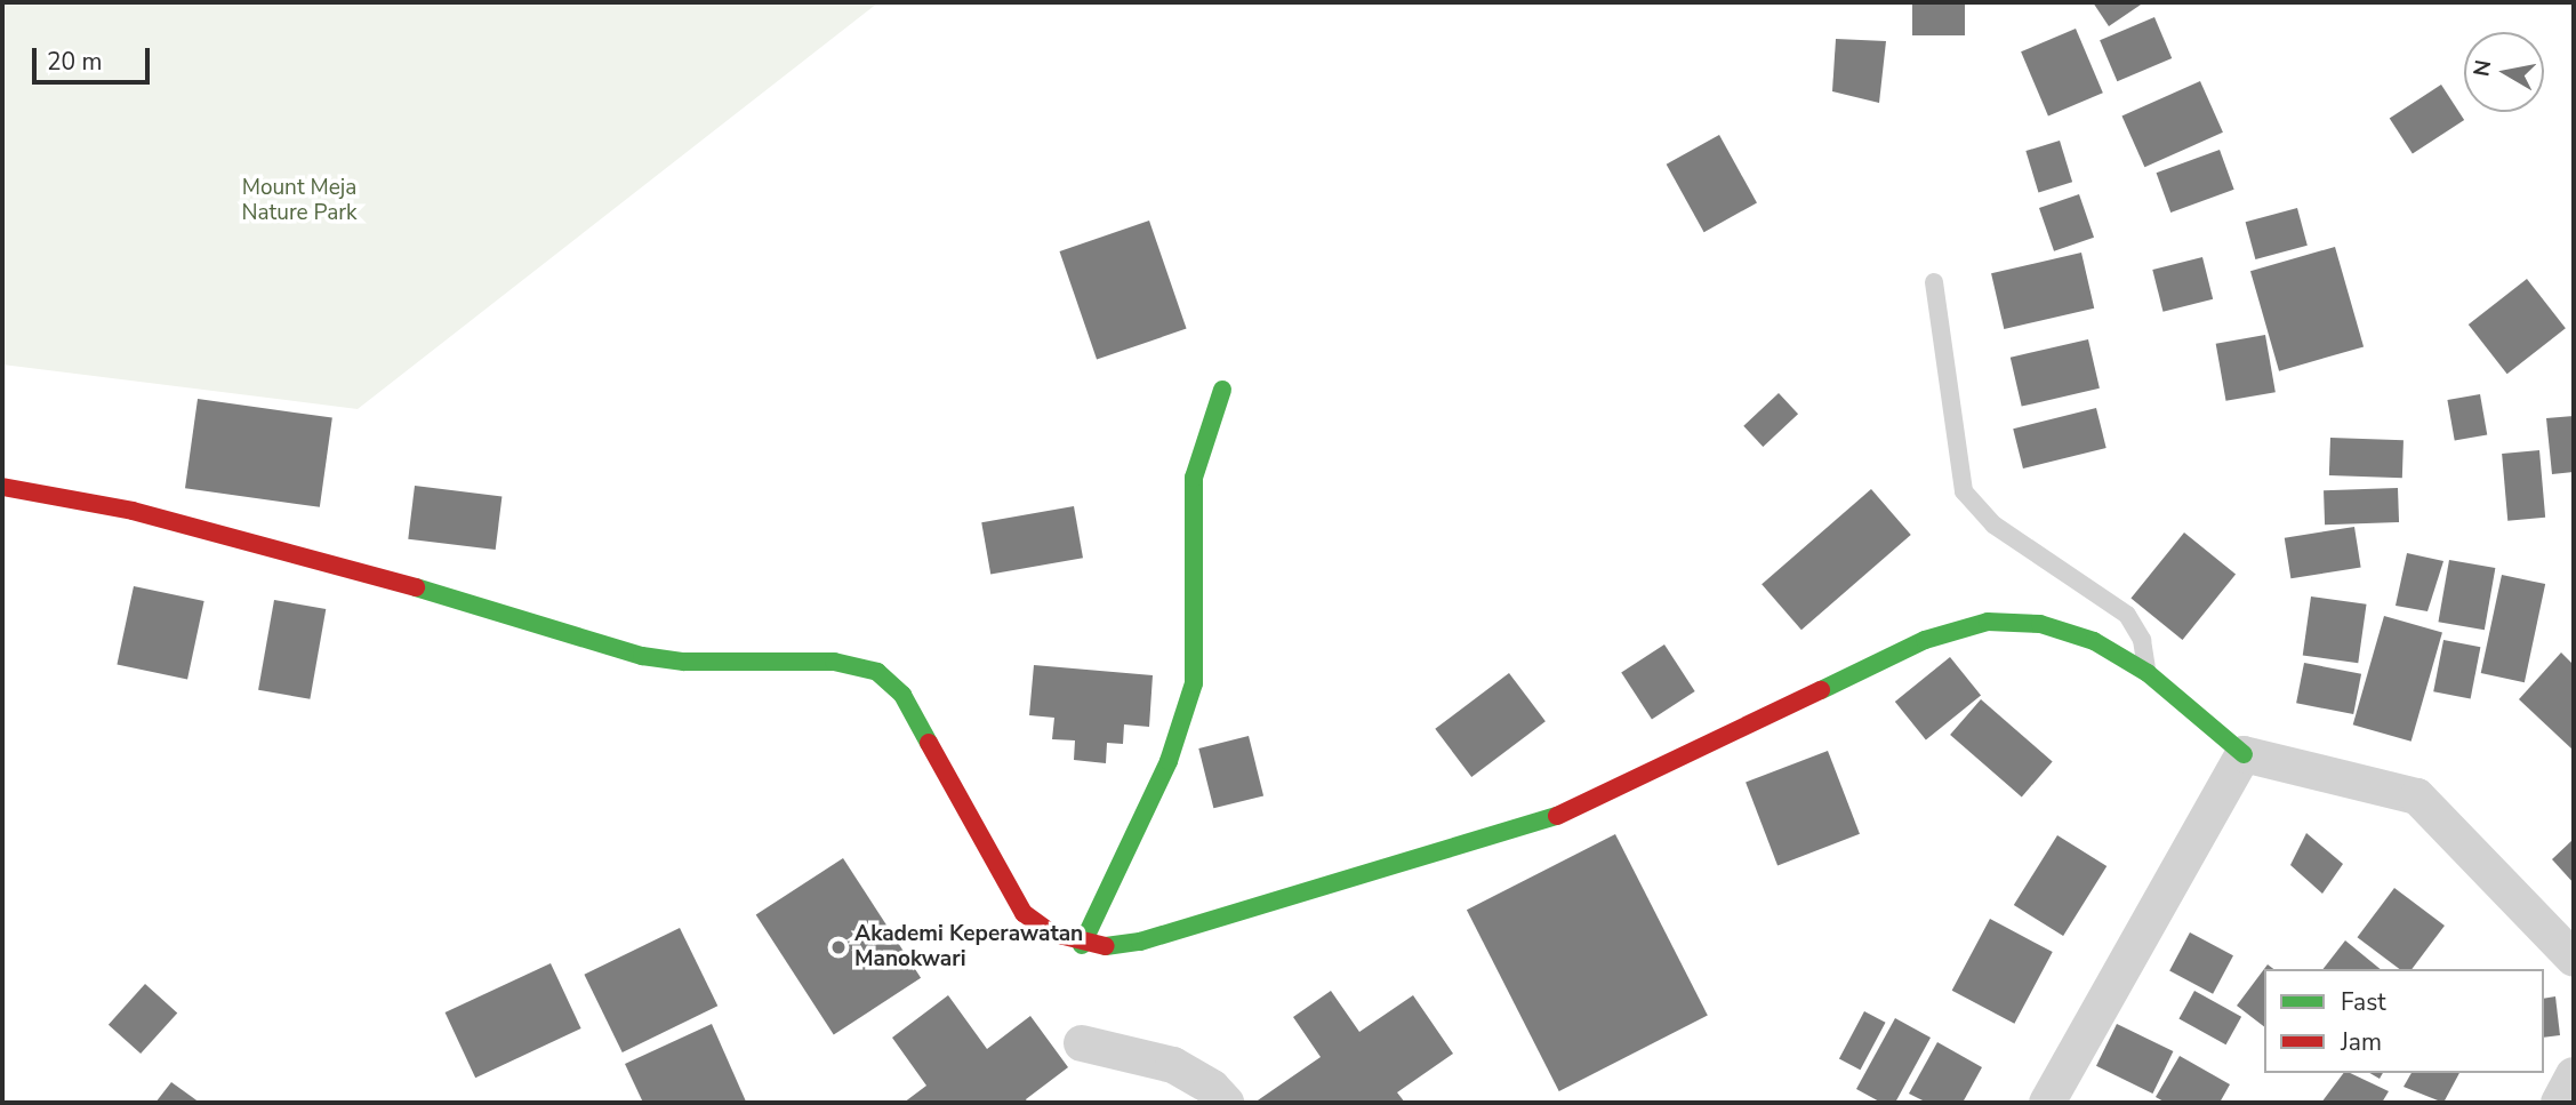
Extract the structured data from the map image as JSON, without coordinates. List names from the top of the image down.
{
  "parks": ["Mount Meja Nature Park"],
  "places": ["Akademi Keperawatan Manokwari"],
  "legend": ["Fast", "Jam"],
  "scale_bar": "20 m",
  "north": "left"
}
